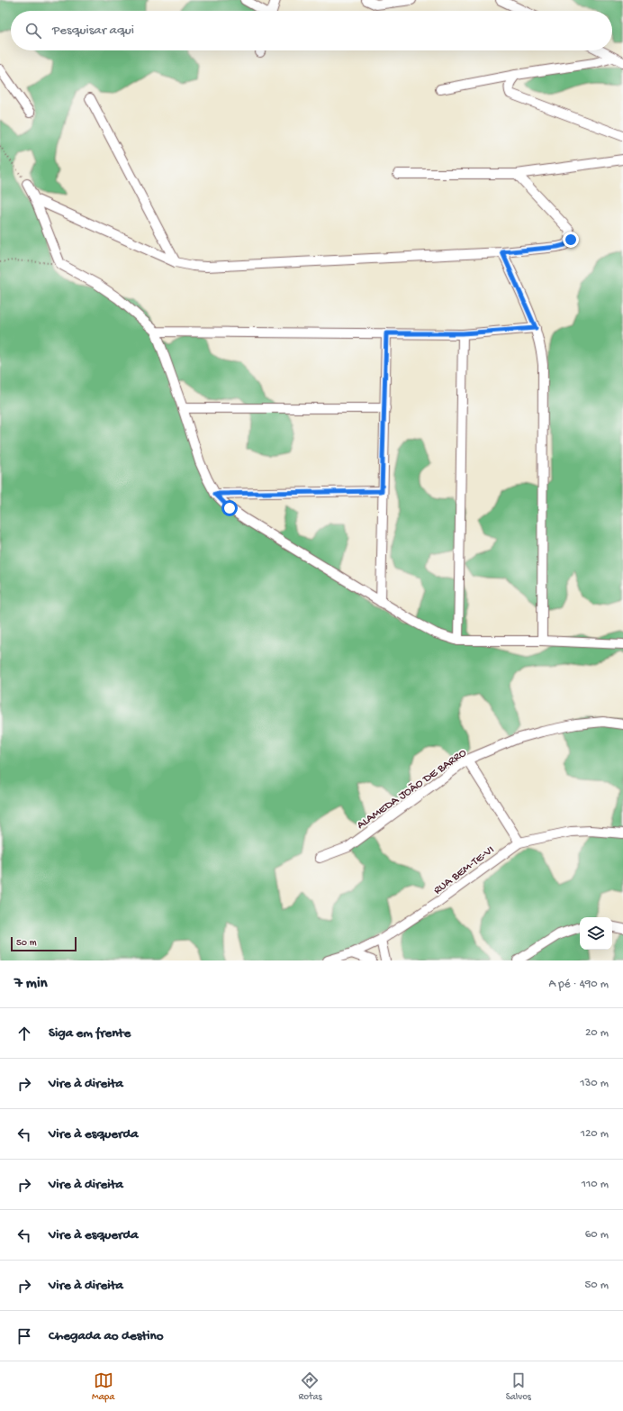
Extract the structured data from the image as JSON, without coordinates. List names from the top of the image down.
{
  "streets": {
    "street": ["ALAMEDA JOÃO DE BARRO", "RUA BEM-TE-VI"]
  },
  "scale_bar": "50 m",
  "page": {
    "search": "Pesquisar aqui",
    "scale": "50 m",
    "heading": ["7 min", "A pé · 490 m"],
    "list": [
      ["Siga em frente", "20 m"],
      ["Vire à direita", "130 m"],
      ["Vire à esquerda", "120 m"],
      ["Vire à direita", "110 m"],
      ["Vire à esquerda", "60 m"],
      ["Vire à direita", "50 m"],
      "Chegada ao destino"
    ],
    "nav": ["Mapa", "Rotas", "Salvos"]
  }
}
